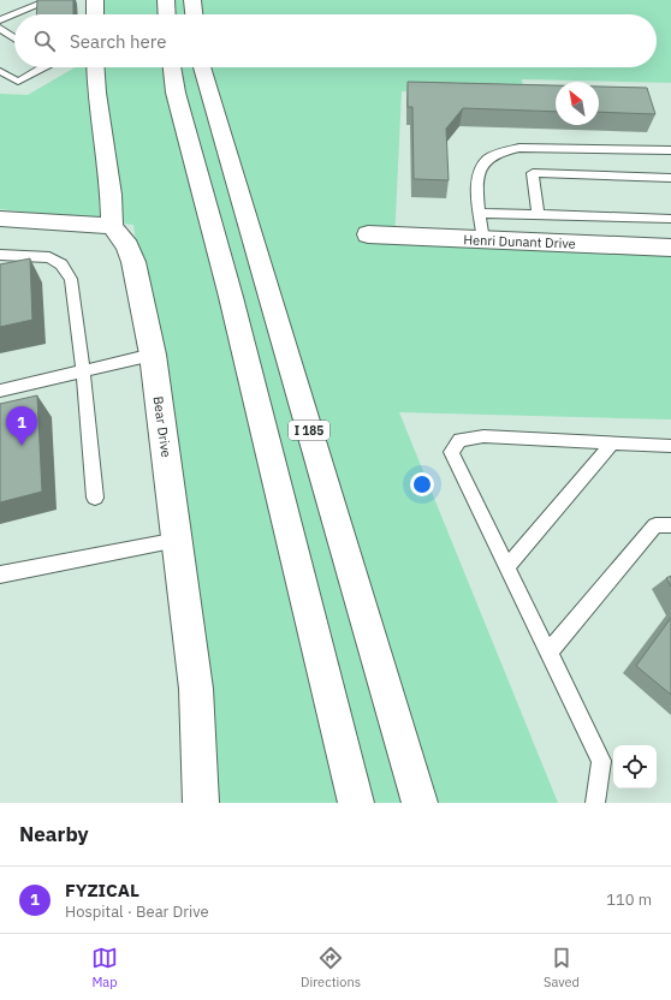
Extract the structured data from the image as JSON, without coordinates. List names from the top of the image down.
{
  "streets": {
    "main road": ["Henri Dunant Drive", "Bear Drive", "I 185"]
  },
  "north": "top left",
  "page": {
    "search": "Search here",
    "pins": "1",
    "heading": "Nearby",
    "list": [
      {
        "mark": "1",
        "name": "FYZICAL",
        "note": "Hospital · Bear Drive",
        "value": "110 m"
      }
    ],
    "nav": ["Map", "Directions", "Saved"]
  }
}
